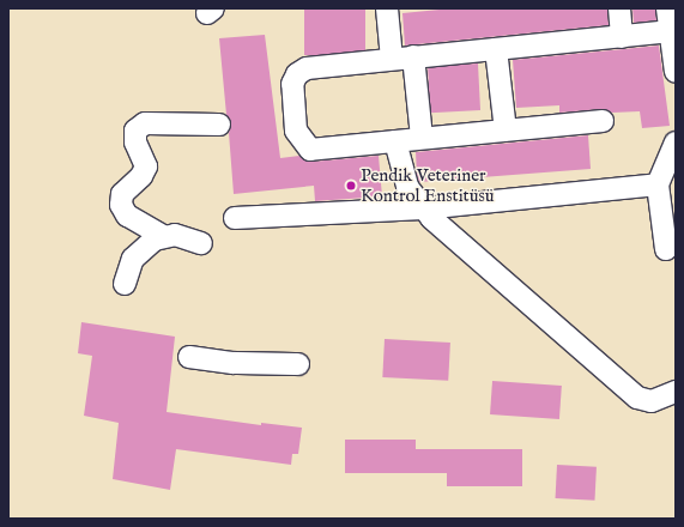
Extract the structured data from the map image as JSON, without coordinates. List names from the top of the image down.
{
  "places": ["Pendik Veteriner Kontrol Enstitüsü"]
}
